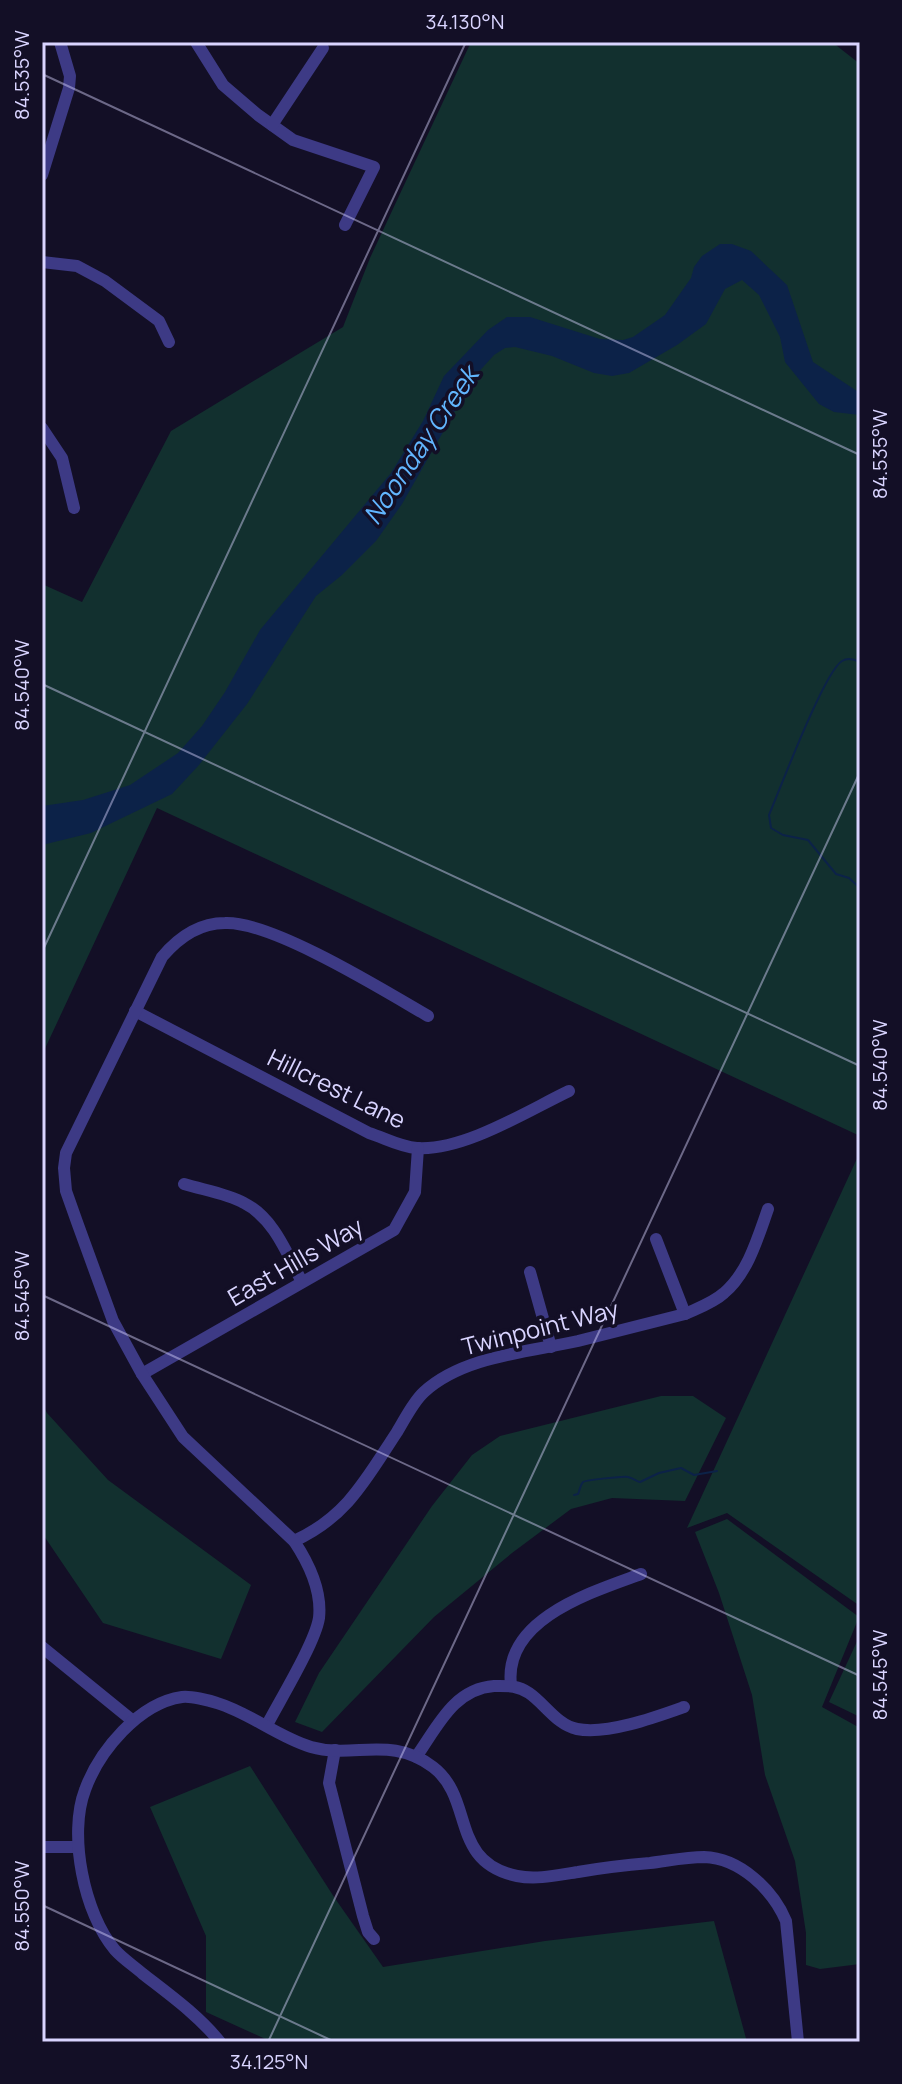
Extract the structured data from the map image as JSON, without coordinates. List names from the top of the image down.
{
  "streets": {
    "street": ["Hillcrest Lane", "East Hills Way", "Twinpoint Way"]
  },
  "crossings": [
    ["Hillcrest Lane", "East Hills Way"]
  ],
  "water": ["Noonday Creek"],
  "coordinates": [
    "34.130°N",
    "84.535°W",
    "84.540°W",
    "84.545°W",
    "84.550°W",
    "34.125°N"
  ]
}
